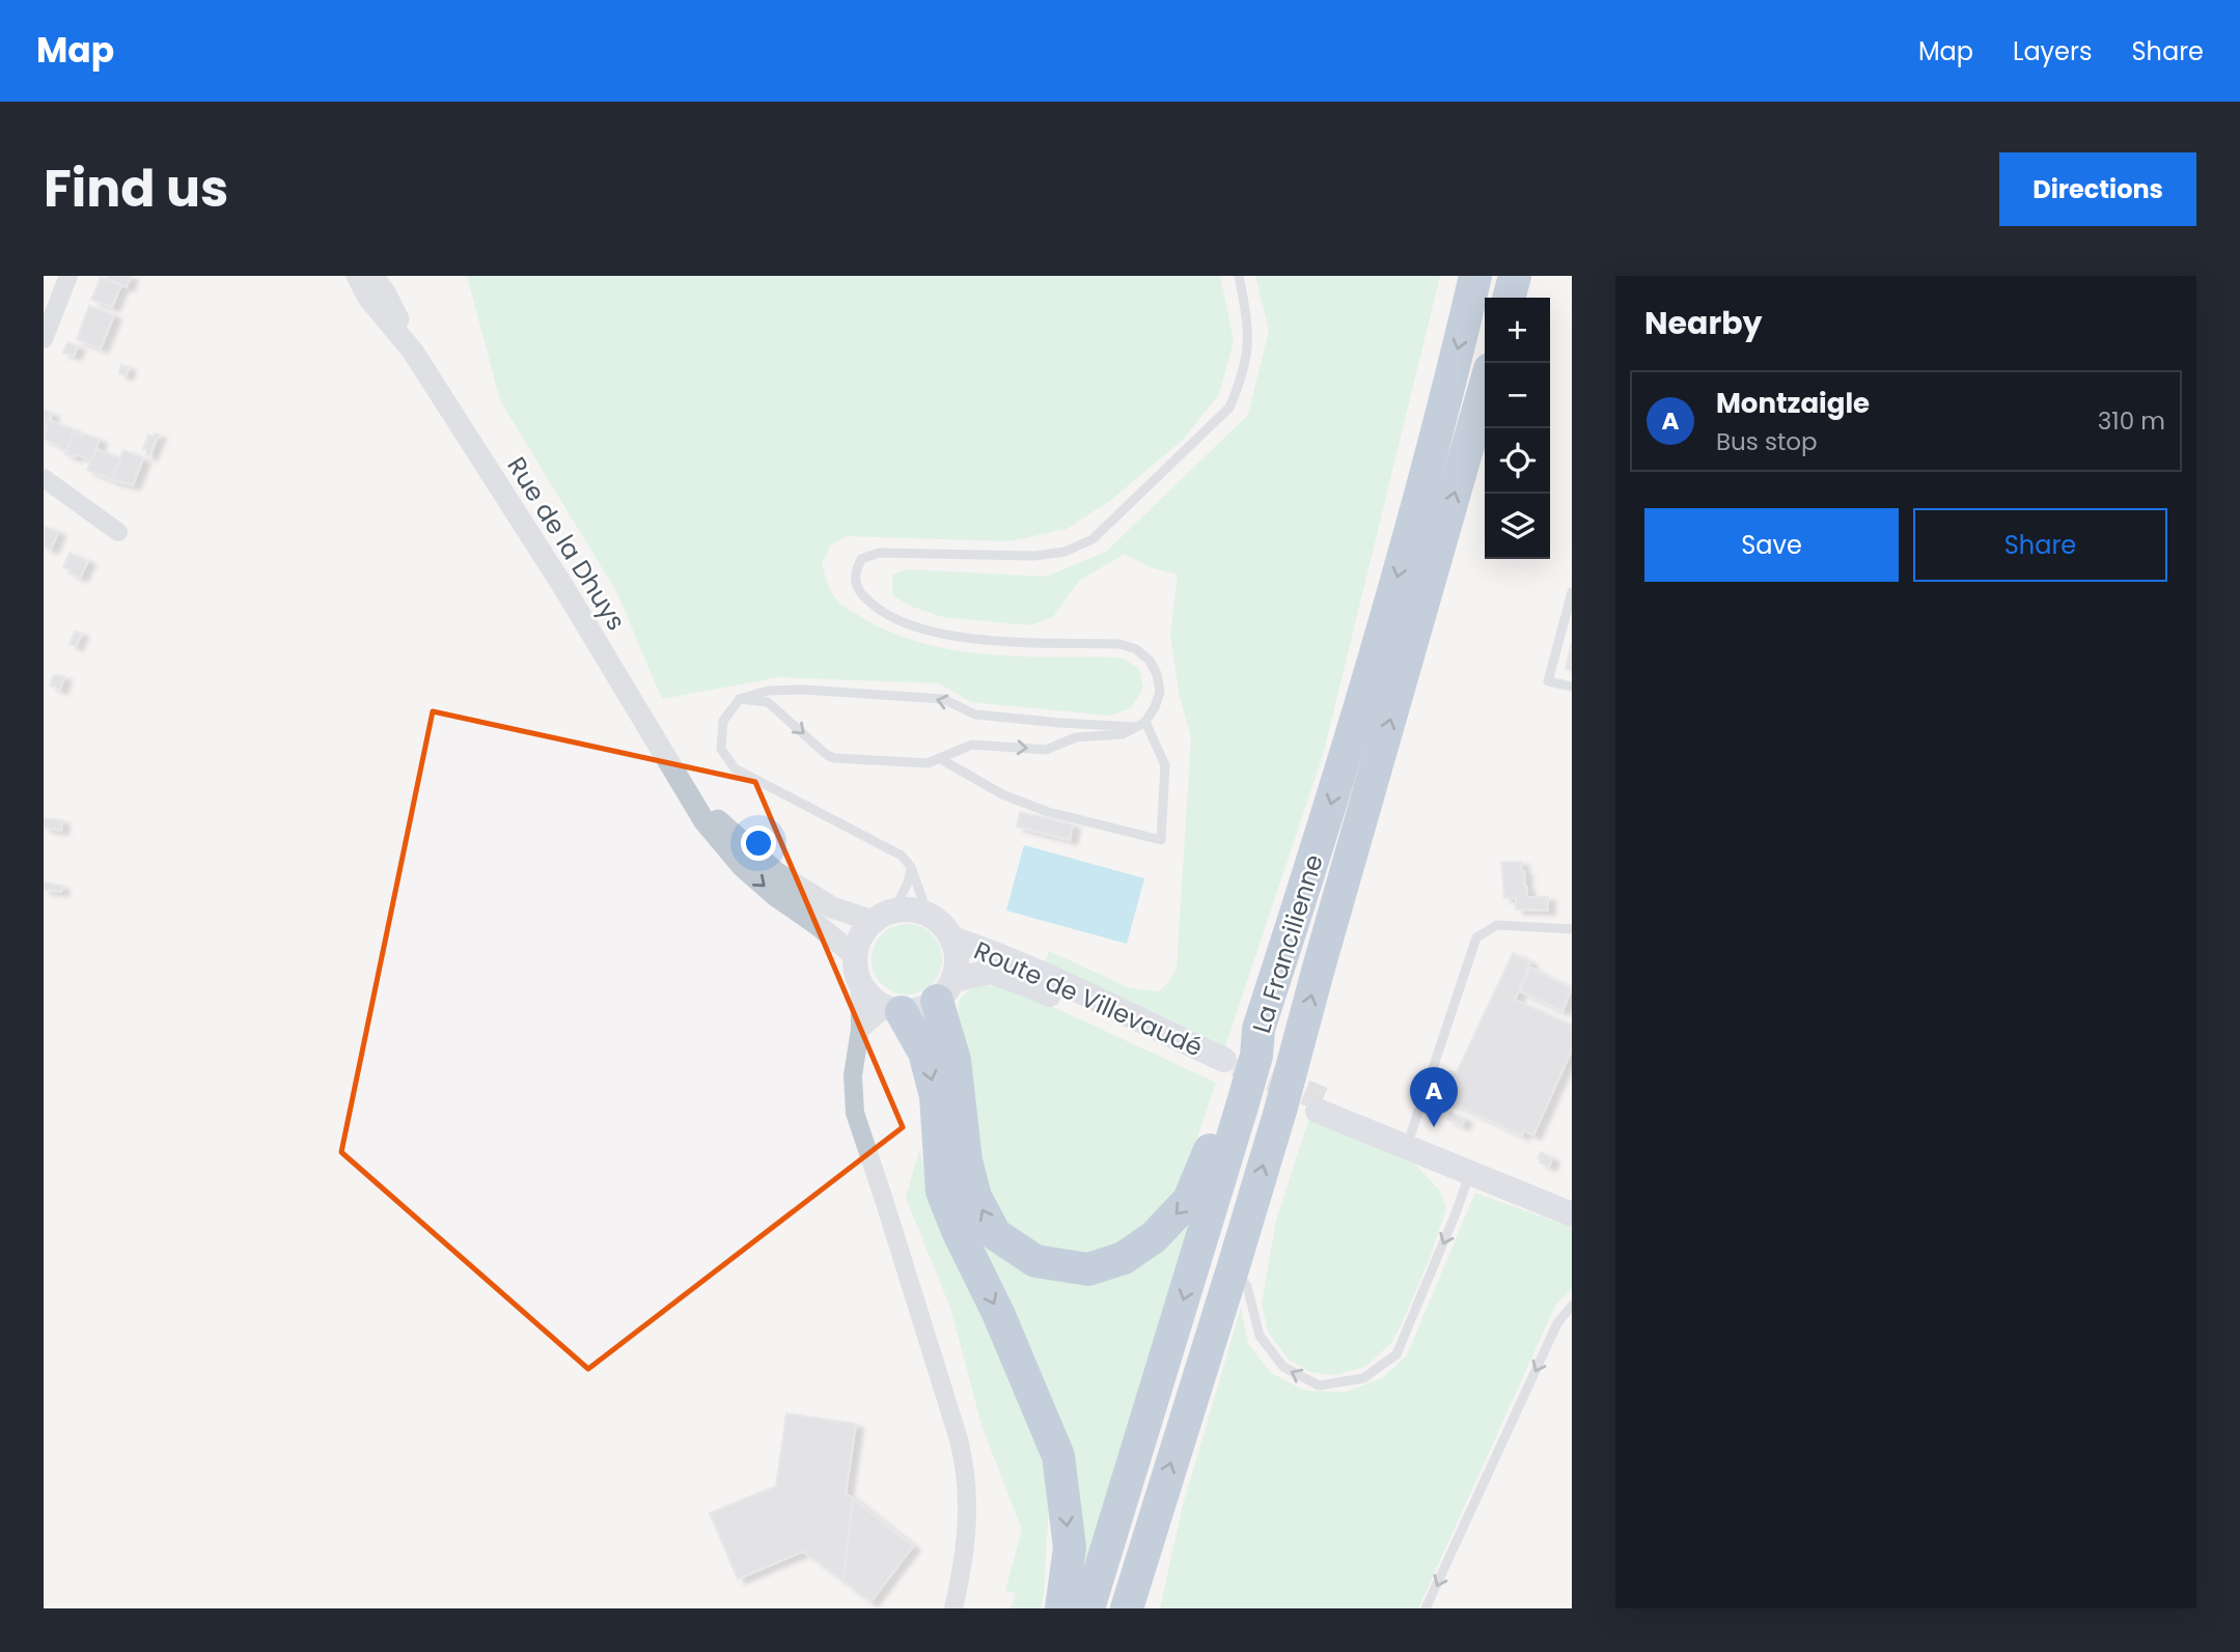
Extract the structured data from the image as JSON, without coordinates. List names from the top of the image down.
{
  "streets": {
    "highway": ["La Francilienne"],
    "main road": ["Route de Villevaudé"],
    "street": ["Rue de la Dhuys"]
  },
  "crossings": [
    ["Rue de la Dhuys", "Route de Villevaudé"],
    ["La Francilienne", "Route de Villevaudé"]
  ],
  "page": {
    "header": "Map",
    "nav": ["Map", "Layers", "Share"],
    "title": "Find us",
    "buttons": [
      "Directions",
      ["Save", "Share"]
    ],
    "heading": "Nearby",
    "map_buttons": ["+", "−"],
    "list": [
      {
        "mark": "A",
        "name": "Montzaigle",
        "note": "Bus stop",
        "value": "310 m"
      }
    ],
    "pins": "A"
  }
}
